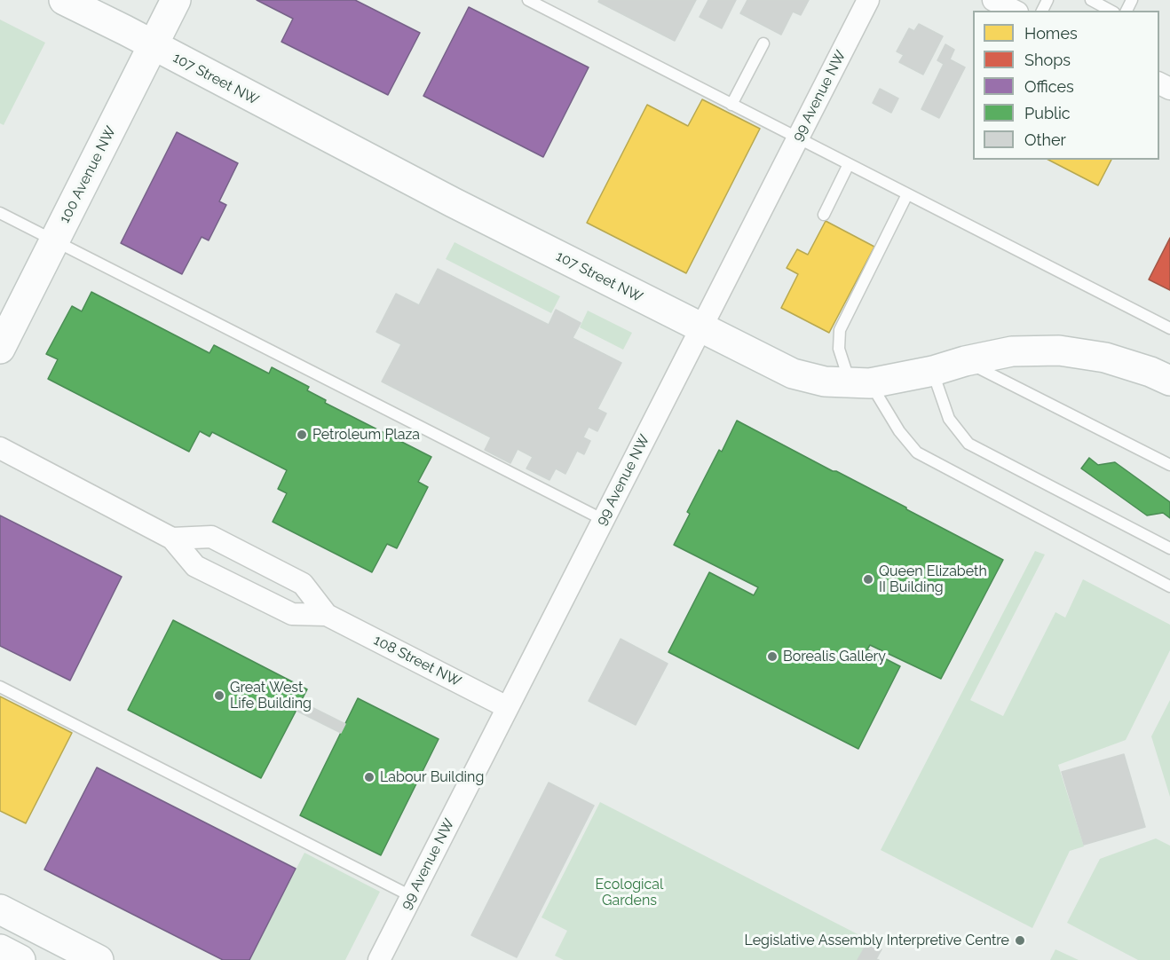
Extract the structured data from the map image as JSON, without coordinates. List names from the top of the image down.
{
  "streets": {
    "street": [
      "107 Street NW",
      "99 Avenue NW",
      "100 Avenue NW",
      "108 Street NW"
    ]
  },
  "crossings": [
    ["107 Street NW", "99 Avenue NW"],
    ["107 Street NW", "100 Avenue NW"],
    ["99 Avenue NW", "108 Street NW"]
  ],
  "parks": ["Ecological Gardens"],
  "places": [
    "Petroleum Plaza",
    "Queen Elizabeth II Building",
    "Borealis Gallery",
    "Great West Life Building",
    "Labour Building",
    "Legislative Assembly Interpretive Centre"
  ],
  "legend": [
    "Homes",
    "Shops",
    "Offices",
    "Public",
    "Other"
  ]
}
